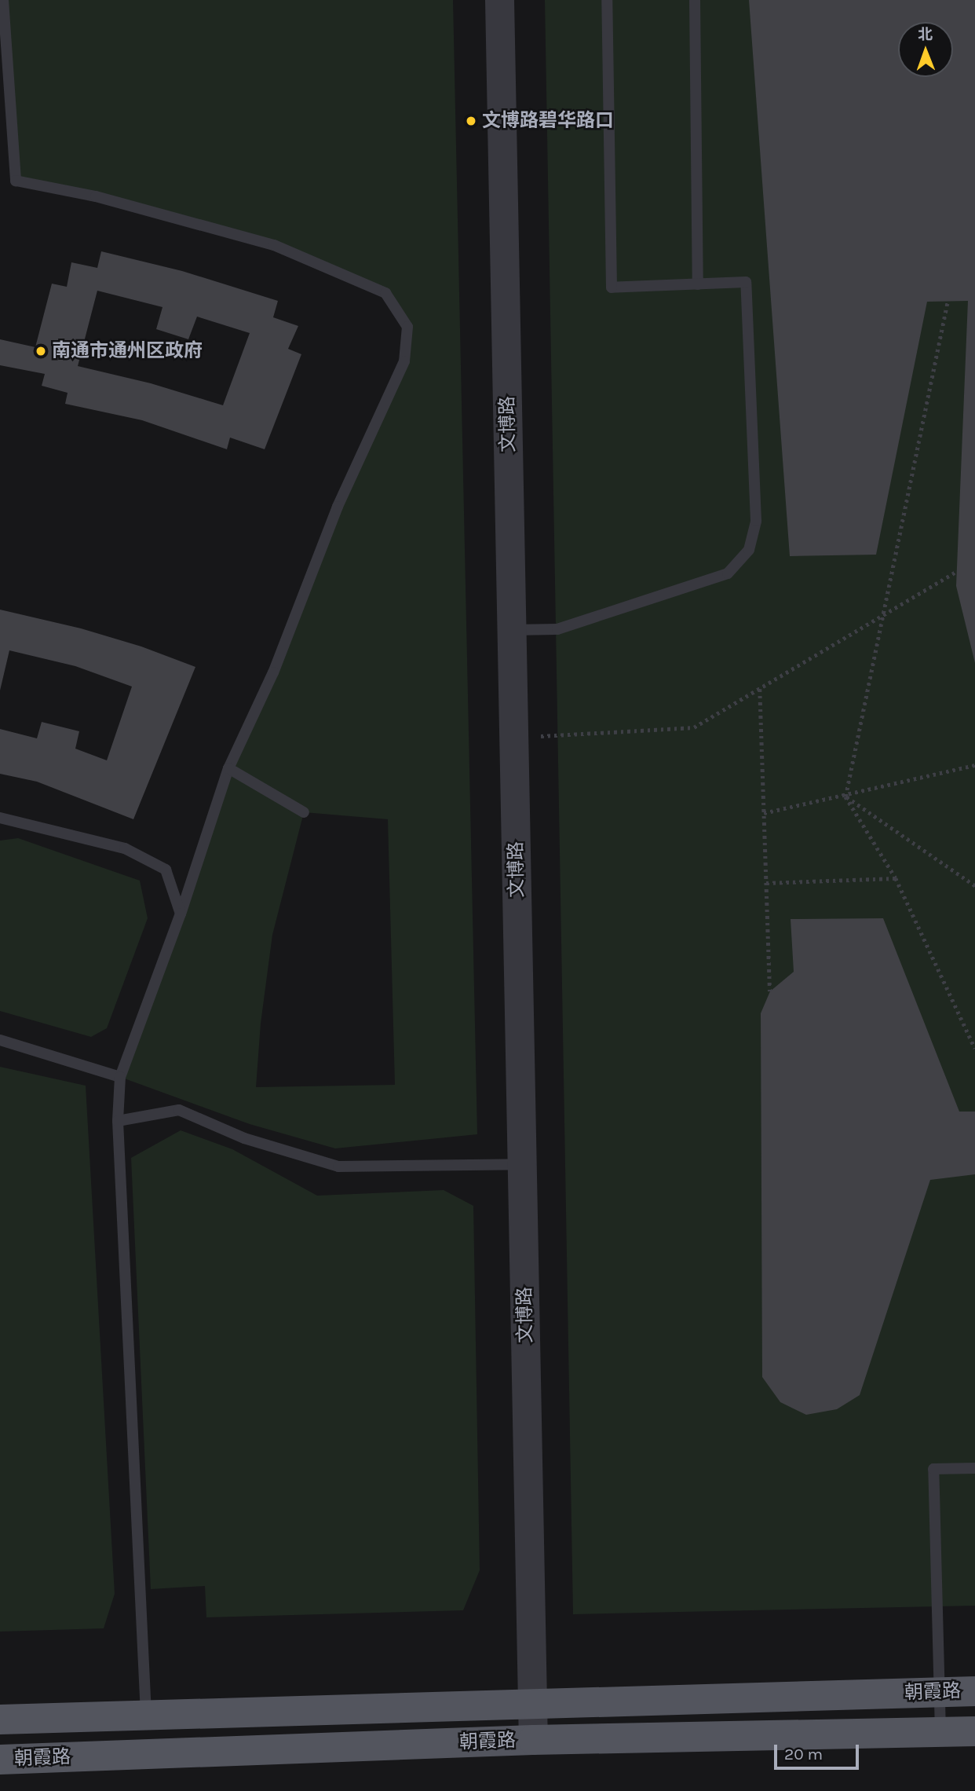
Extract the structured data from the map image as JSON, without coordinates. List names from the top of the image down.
{
  "streets": {
    "main road": ["朝霞路"],
    "street": ["文博路"]
  },
  "crossings": [
    ["文博路", "朝霞路"]
  ],
  "places": ["文博路碧华路口", "南通市通州区政府"],
  "scale_bar": "20 m",
  "north": "top"
}
